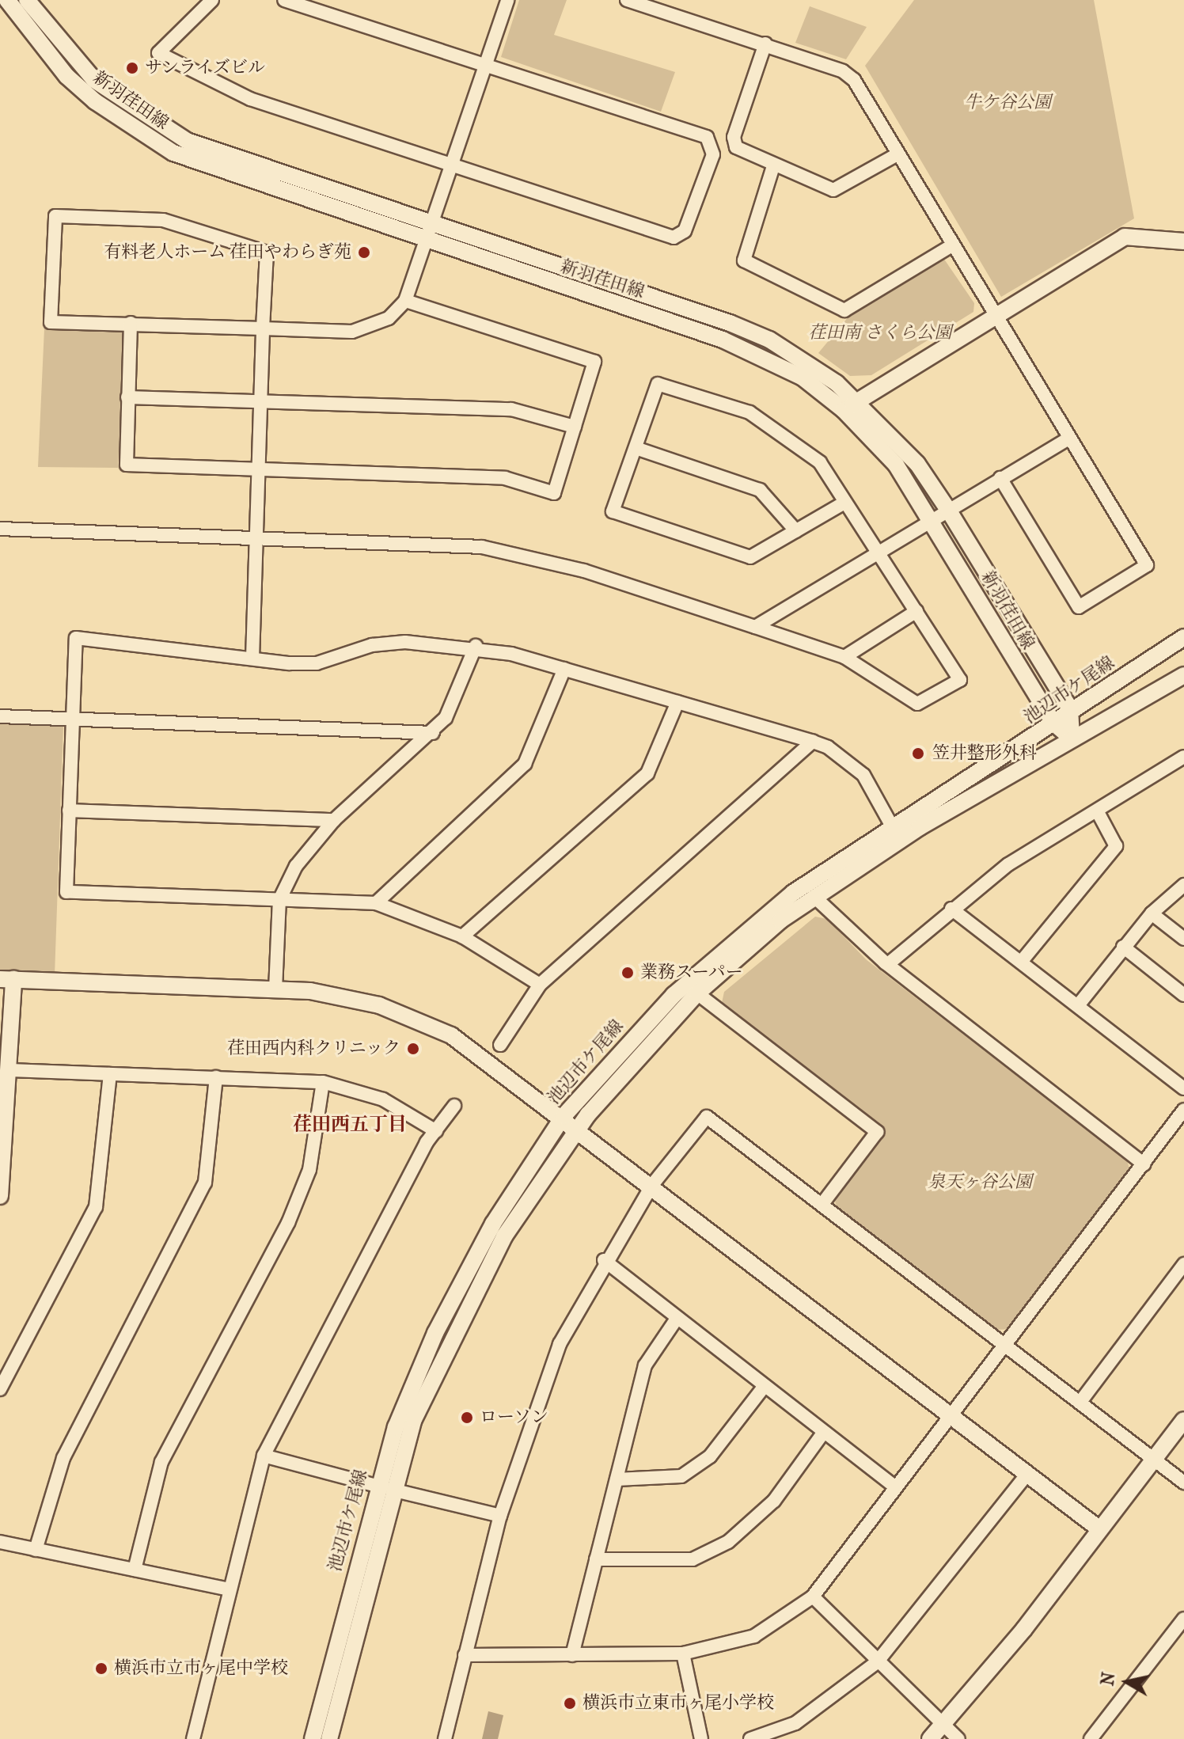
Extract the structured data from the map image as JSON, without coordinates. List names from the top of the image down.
{
  "streets": {
    "street": ["新羽荏田線", "池辺市ケ尾線"]
  },
  "crossings": [
    ["新羽荏田線", "池辺市ケ尾線"]
  ],
  "districts": ["荏田西五丁目"],
  "parks": ["牛ケ谷公園", "荏田南 さくら公園", "泉天ヶ谷公園"],
  "places": [
    "サンライズビル",
    "有料老人ホーム 荏田やわらぎ苑",
    "笠井整形外科",
    "業務スーパー",
    "荏田西内科クリニック",
    "ローソン",
    "横浜市立市ヶ尾中学校",
    "横浜市立東市ヶ尾小学校"
  ],
  "north": "left"
}
